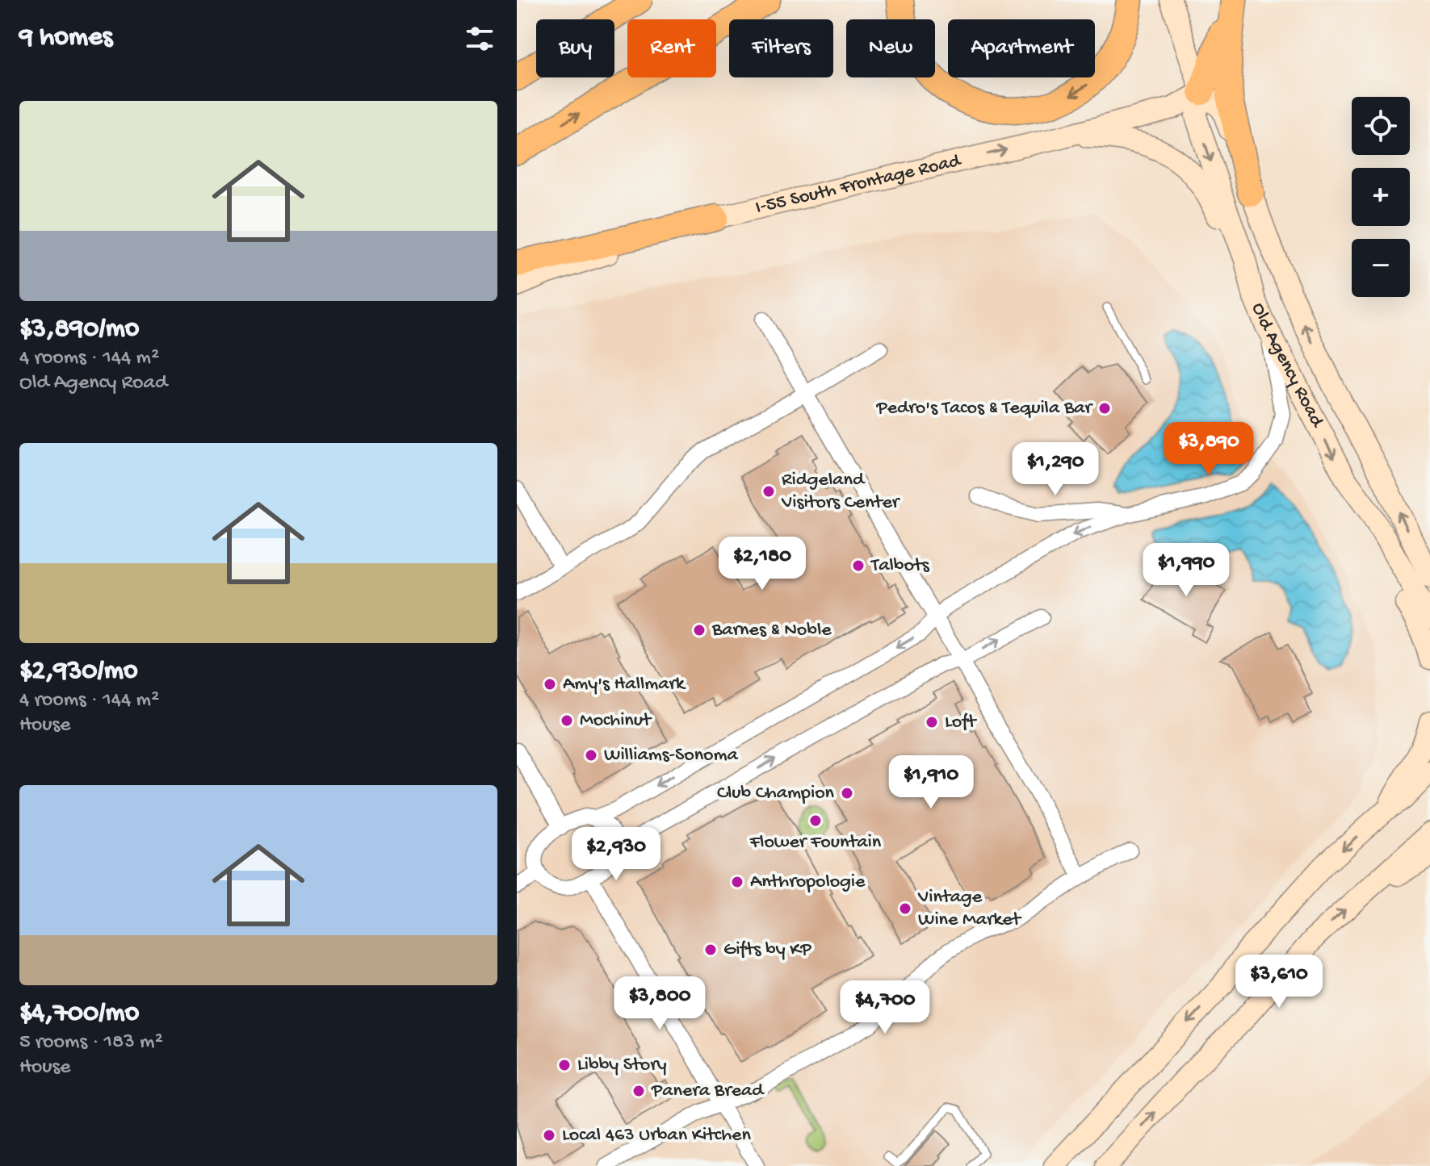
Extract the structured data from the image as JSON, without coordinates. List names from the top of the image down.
{
  "streets": {
    "street": ["I-55 South Frontage Road", "Old Agency Road"]
  },
  "crossings": [
    ["I-55 South Frontage Road", "Old Agency Road"]
  ],
  "one_way": ["I-55 South Frontage Road"],
  "places": [
    "Pedro's Tacos & Tequila Bar",
    "Ridgeland Visitors Center",
    "Talbots",
    "Barnes & Noble",
    "Amy's Hallmark",
    "Mochinut",
    "Loft",
    "Williams-Sonoma",
    "Club Champion",
    "Flower Fountain",
    "Anthropologie",
    "Vintage Wine Market",
    "Gifts by KP",
    "Libby Story",
    "Panera Bread",
    "Local 463 Urban Kitchen"
  ],
  "page": {
    "heading": "9 homes",
    "chip": [
      "Buy",
      "Rent",
      "Filters",
      "New",
      "Apartment"
    ],
    "list": [
      {
        "name": "$3,890/mo",
        "note": "4 rooms · 144 m² · Old Agency Road"
      },
      {
        "name": "$2,930/mo",
        "note": "4 rooms · 144 m² · House"
      },
      {
        "name": "$4,700/mo",
        "note": "5 rooms · 183 m² · House"
      }
    ],
    "map_buttons": ["+", "−"],
    "price": [
      "$3,890",
      "$1,290",
      "$2,180",
      "$1,990",
      "$1,910",
      "$2,930",
      "$3,610",
      "$3,800",
      "$4,700"
    ]
  }
}
